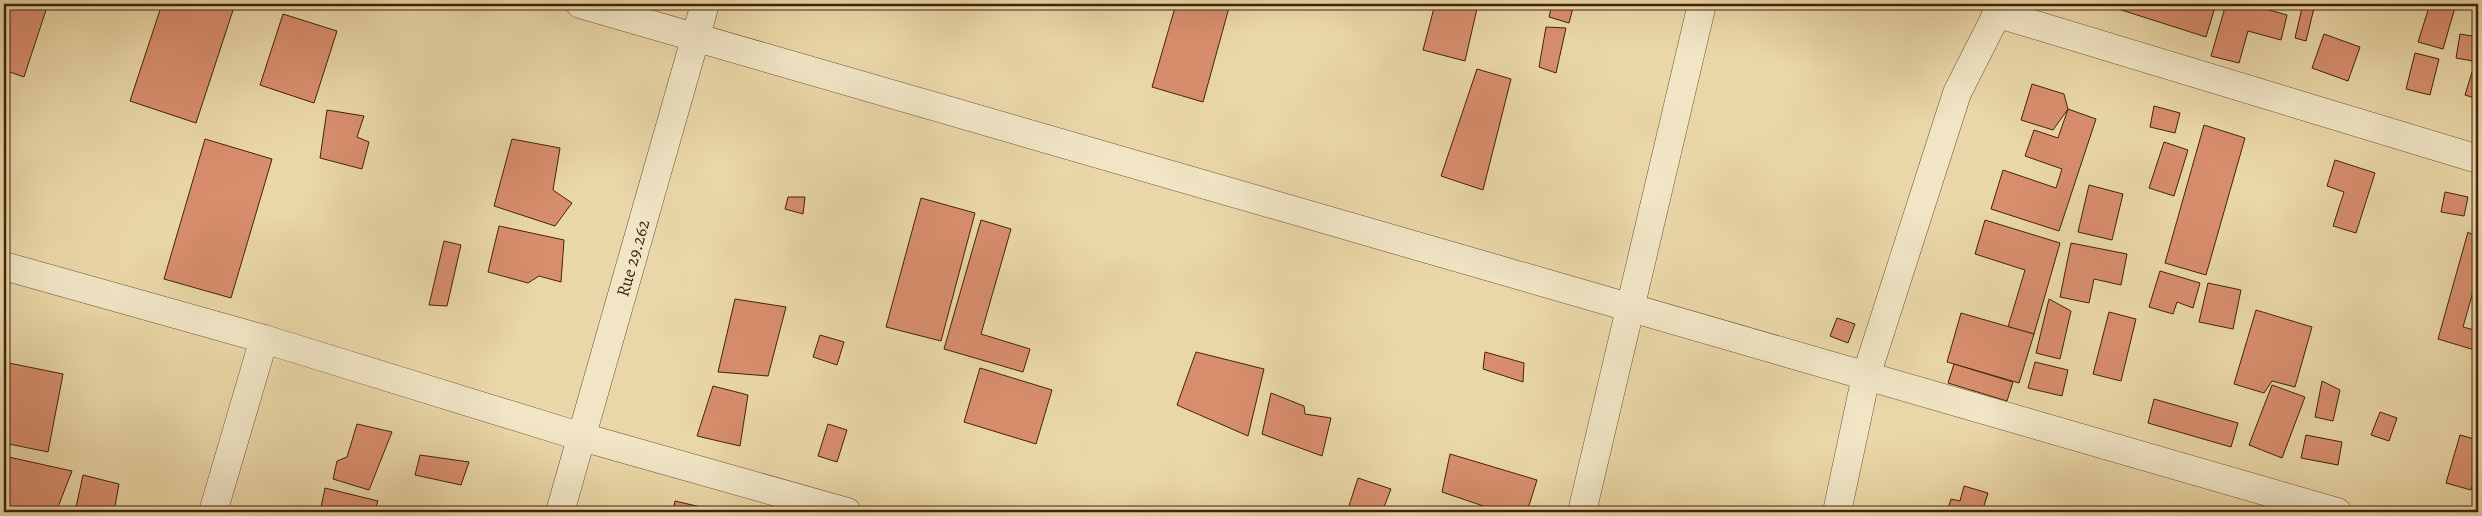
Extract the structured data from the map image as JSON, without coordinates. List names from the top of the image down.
{
  "streets": {
    "street": ["Rue 29.262"]
  }
}
